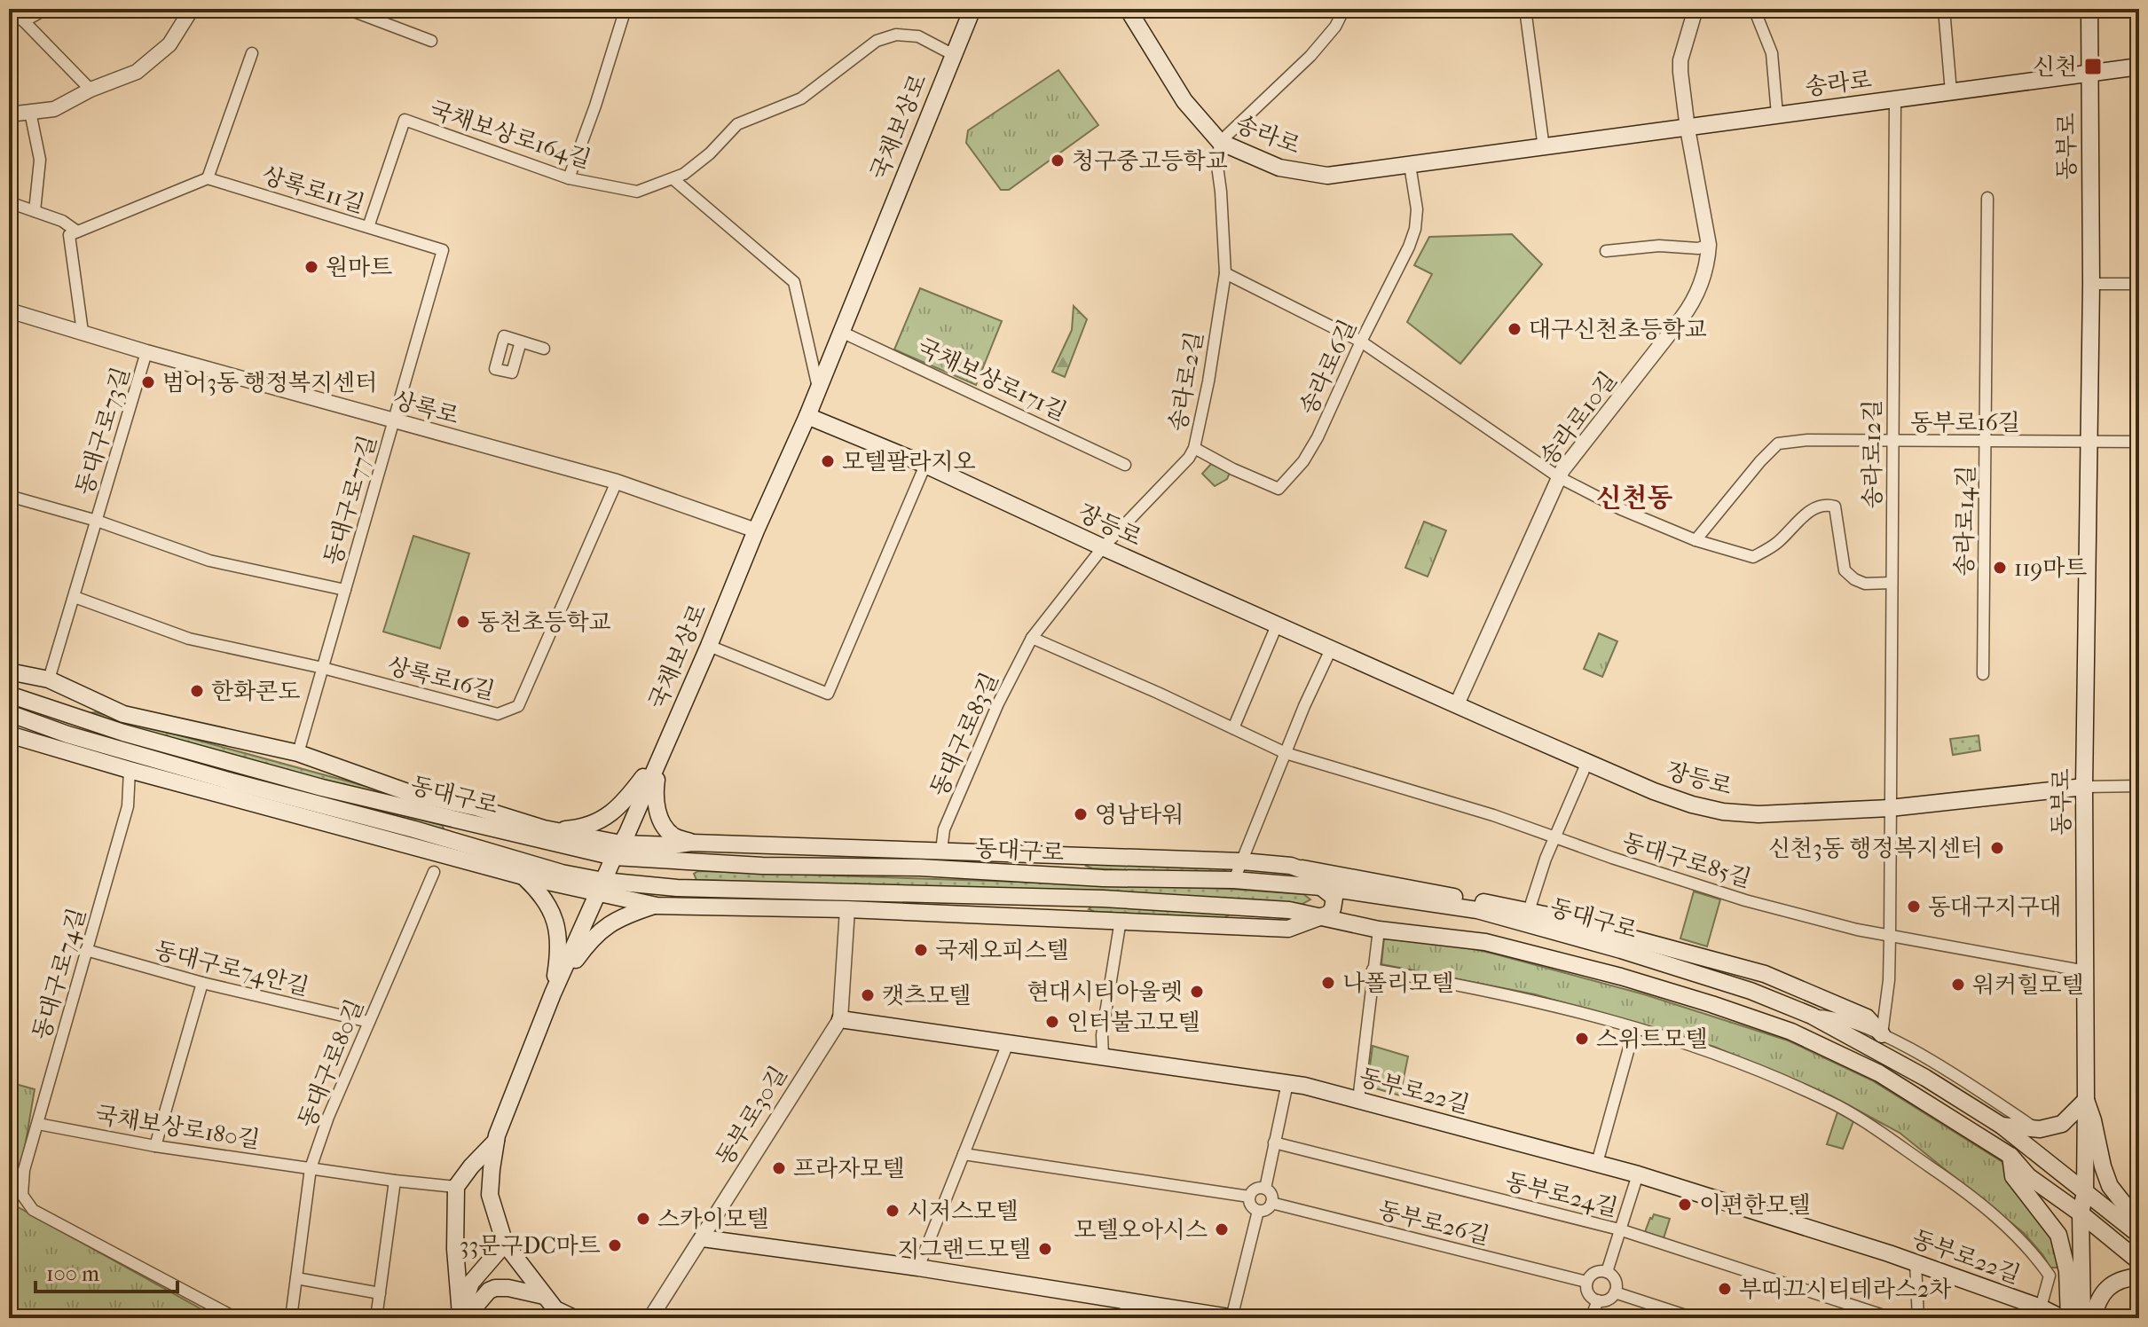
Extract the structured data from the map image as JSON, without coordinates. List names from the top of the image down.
{
  "streets": {
    "main road": [
      "송라로",
      "국채보상로",
      "동부로",
      "장등로",
      "동대구로",
      "동부로22길"
    ],
    "street": [
      "국채보상로164길",
      "상록로11길",
      "송라로6길",
      "국채보상로171길",
      "송라로2길",
      "상록로",
      "송라로10길",
      "동부로16길",
      "동대구로73길",
      "송라로12길",
      "동대구로77길",
      "송라로14길",
      "상록로16길",
      "동대구로83길",
      "동대구로85길",
      "동대구로74안길",
      "동대구로74길",
      "동대구로80길",
      "동부로30길",
      "국채보상로180길",
      "동부로24길",
      "동부로26길"
    ]
  },
  "crossings": [
    ["송라로", "동부로"],
    ["송라로", "송라로6길"],
    ["송라로", "송라로2길"],
    ["송라로", "송라로10길"],
    ["송라로", "송라로12길"],
    ["국채보상로", "국채보상로164길"],
    ["국채보상로", "국채보상로171길"],
    ["국채보상로", "상록로"],
    ["국채보상로", "장등로"],
    ["국채보상로", "동대구로"],
    ["국채보상로164길", "상록로11길"],
    ["동부로", "동부로16길"],
    ["동부로", "장등로"],
    ["동부로", "동대구로"],
    ["동부로", "동대구로85길"],
    ["상록로11길", "상록로"],
    ["상록로11길", "동대구로77길"],
    ["송라로6길", "송라로2길"],
    ["송라로2길", "장등로"],
    ["송라로2길", "동대구로83길"],
    ["상록로", "동대구로73길"],
    ["상록로", "동대구로77길"],
    ["상록로", "상록로16길"],
    ["송라로10길", "장등로"],
    ["동부로16길", "송라로12길"],
    ["동부로16길", "송라로14길"],
    ["동대구로73길", "동대구로77길"],
    ["동대구로73길", "동대구로"],
    ["송라로12길", "장등로"],
    ["송라로12길", "동대구로85길"],
    ["동대구로77길", "상록로16길"],
    ["동대구로77길", "동대구로"],
    ["장등로", "동대구로83길"],
    ["동대구로", "동대구로74길"],
    ["동대구로74안길", "동대구로74길"],
    ["동대구로74안길", "동대구로80길"],
    ["동대구로74길", "국채보상로180길"],
    ["동대구로80길", "국채보상로180길"],
    ["동부로22길", "동부로30길"]
  ],
  "districts": ["신천동"],
  "places": {
    "transit": ["신천"],
    "other": [
      "청구중고등학교",
      "원마트",
      "대구신천초등학교",
      "범어3동 행정복지센터",
      "모텔팔라지오",
      "119마트",
      "동천초등학교",
      "한화콘도",
      "영남타워",
      "신천3동 행정복지센터",
      "동대구지구대",
      "국제오피스텔",
      "나폴리모텔",
      "워커힐모텔",
      "현대시티아울렛",
      "캣츠모텔",
      "인터불고모텔",
      "스위트모텔",
      "프라자모텔",
      "이편한모텔",
      "시저스모텔",
      "스카이모텔",
      "모텔오아시스",
      "33문구DC마트",
      "지그랜드모텔",
      "부띠끄시티테라스2차"
    ]
  },
  "scale_bar": "100 m"
}
